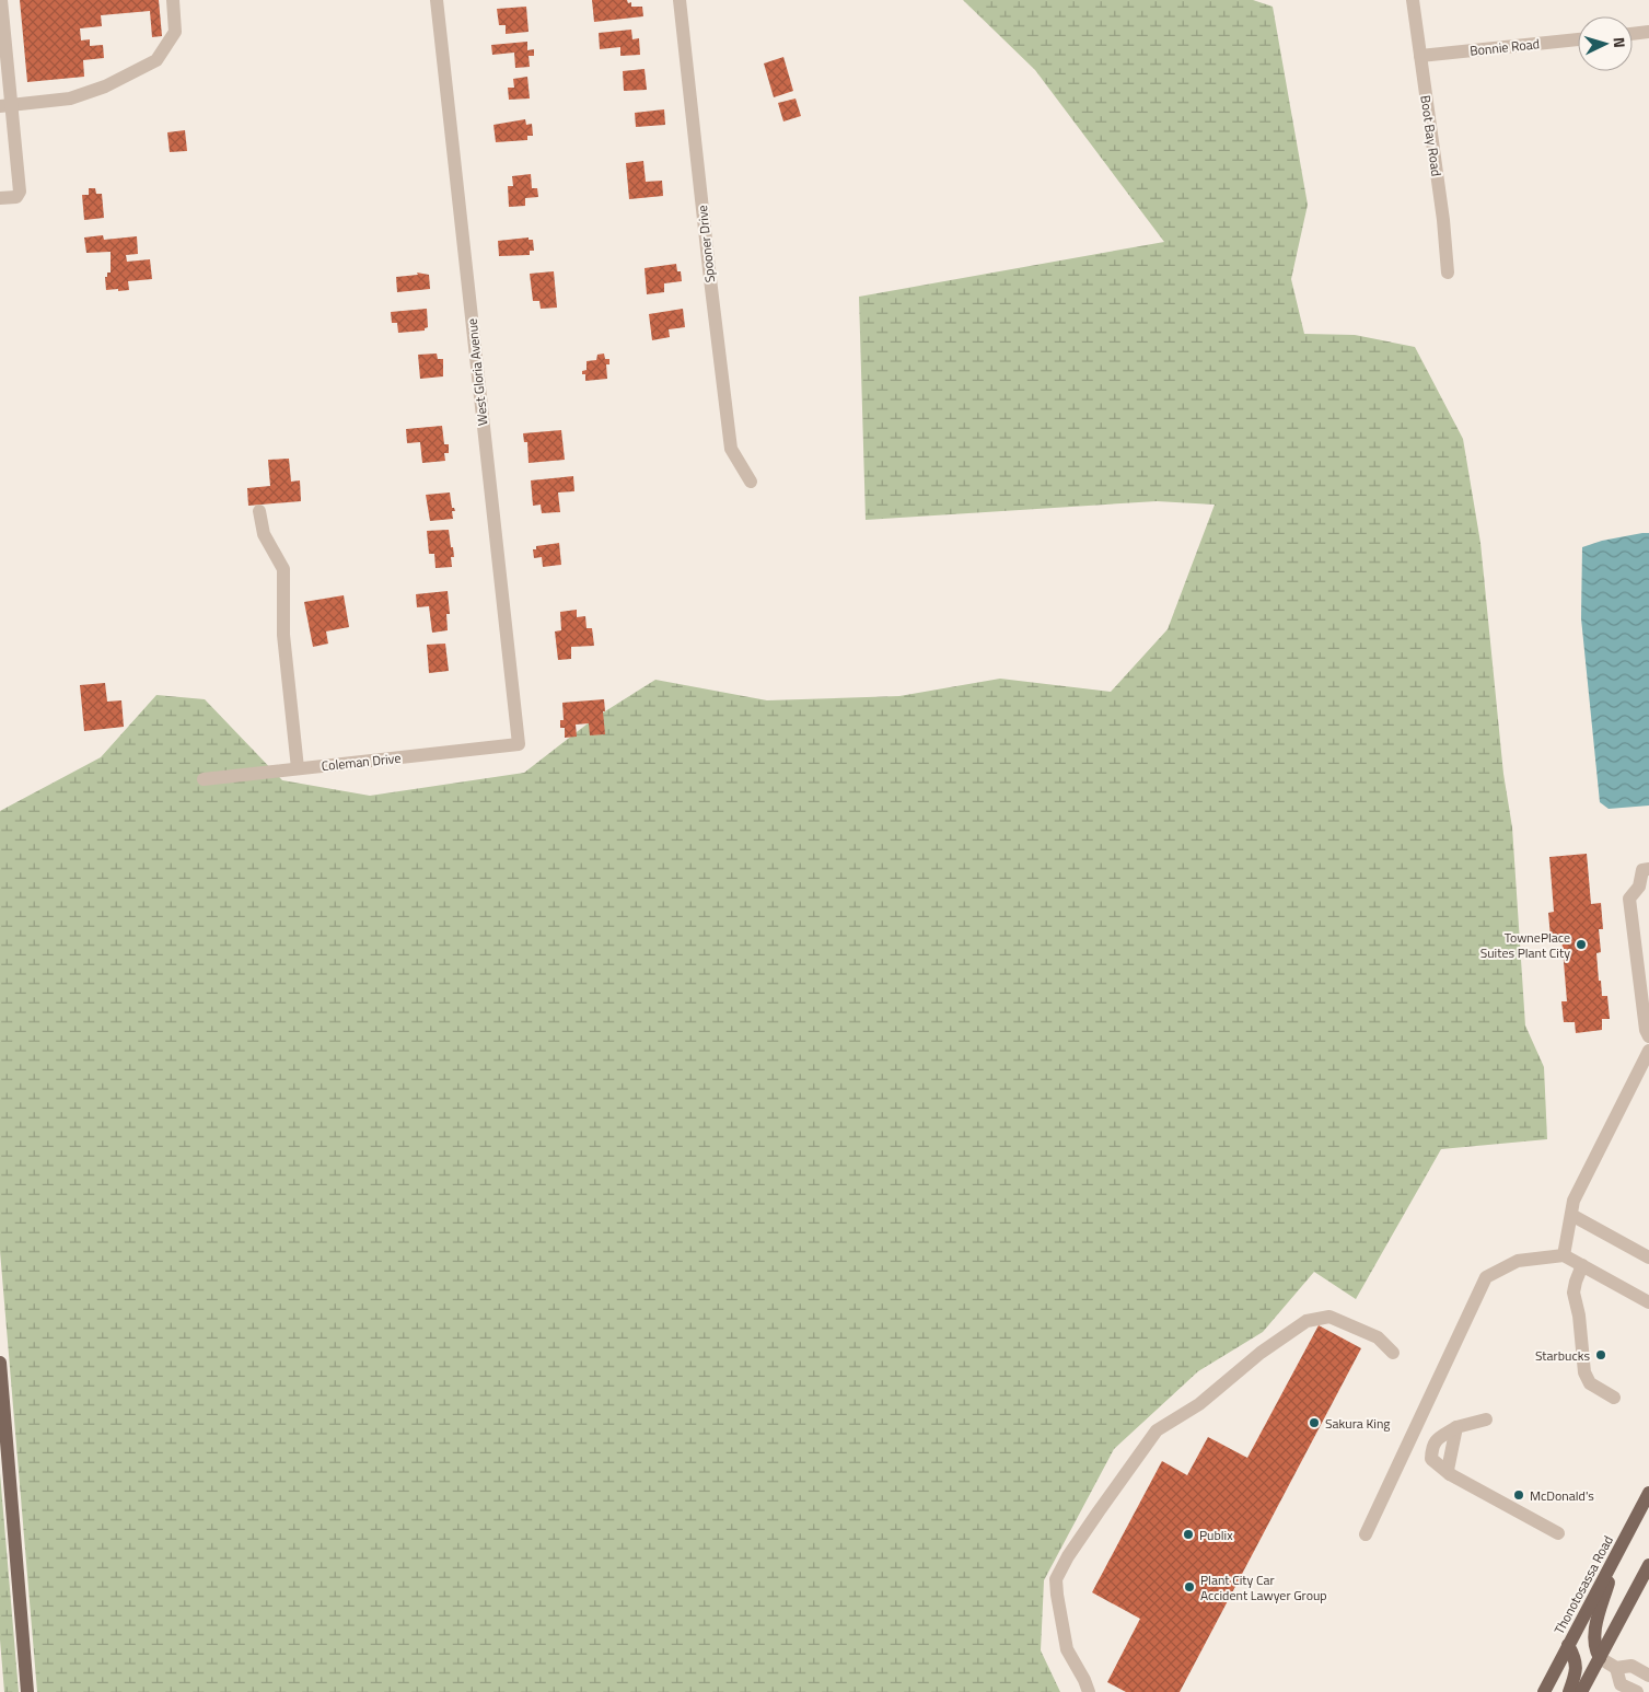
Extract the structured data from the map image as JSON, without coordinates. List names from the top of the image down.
{
  "streets": {
    "main road": ["Thonotosassa Road"],
    "street": [
      "Bonnie Road",
      "Boot Bay Road",
      "Spooner Drive",
      "West Gloria Avenue",
      "Coleman Drive"
    ]
  },
  "crossings": [
    ["Bonnie Road", "Boot Bay Road"],
    ["West Gloria Avenue", "Coleman Drive"]
  ],
  "places": [
    "TownePlace Suites Plant City",
    "Starbucks",
    "Sakura King",
    "McDonald's",
    "Publix",
    "Plant City Car Accident Lawyer Group"
  ],
  "north": "right"
}
